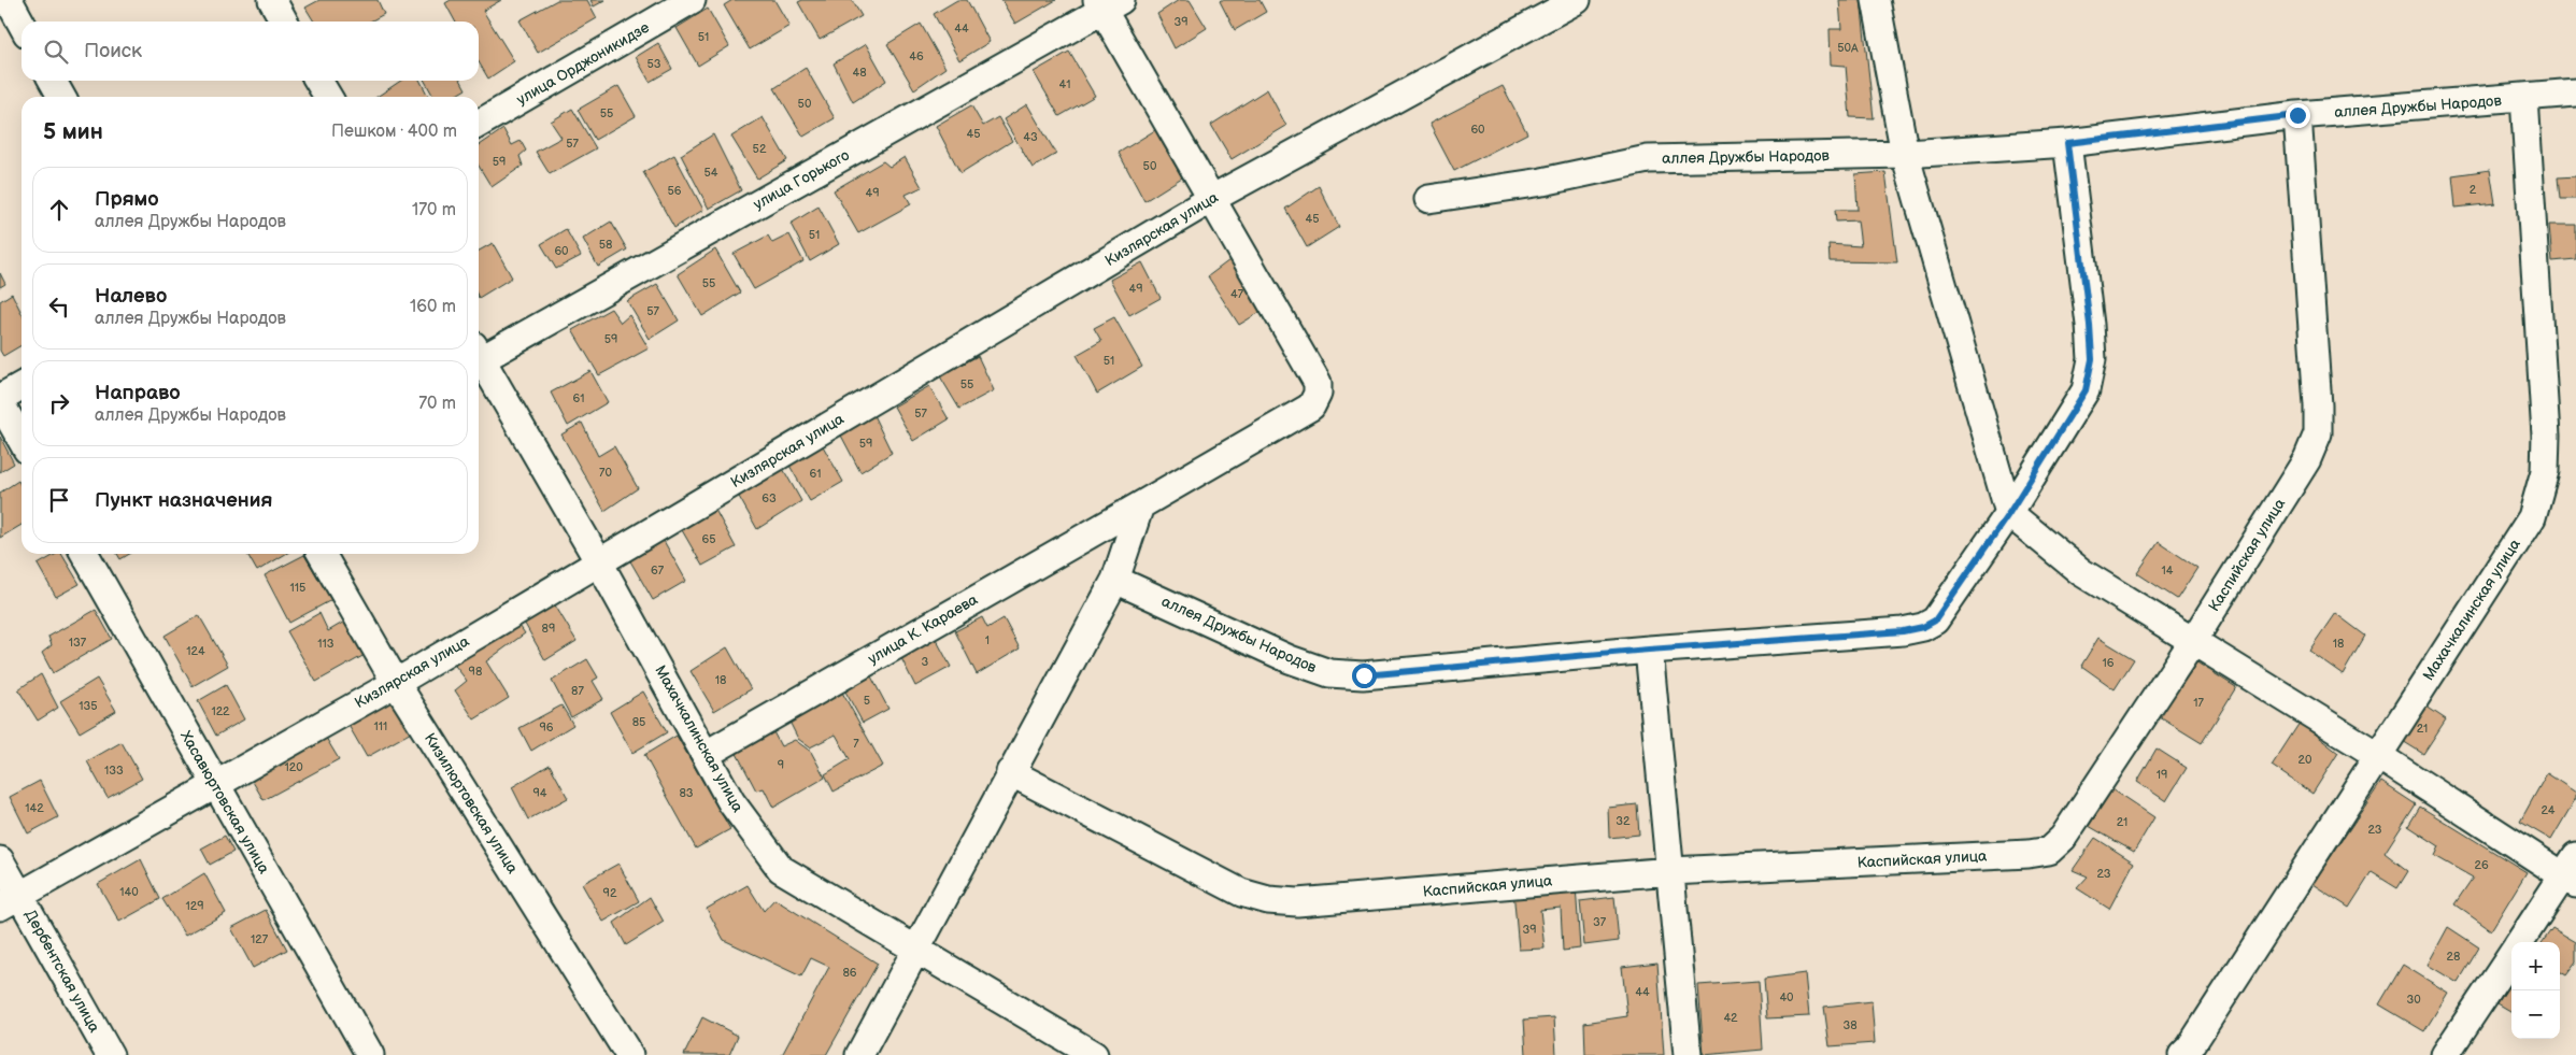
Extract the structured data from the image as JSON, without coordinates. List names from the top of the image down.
{
  "streets": {
    "street": [
      "улица Орджоникидзе",
      "аллея Дружбы Народов",
      "улица Горького",
      "Кизлярская улица",
      "Каспийская улица",
      "Махачкалинская улица",
      "улица К. Караева",
      "Хасавюртовская улица",
      "Кизилюртовская улица",
      "Дербентская улица"
    ]
  },
  "crossings": [
    ["аллея Дружбы Народов", "Каспийская улица"],
    ["аллея Дружбы Народов", "Махачкалинская улица"],
    ["улица Горького", "улица К. Караева"],
    ["Кизлярская улица", "Махачкалинская улица"],
    ["Кизлярская улица", "улица К. Караева"],
    ["Кизлярская улица", "Хасавюртовская улица"],
    ["Кизлярская улица", "Кизилюртовская улица"],
    ["Кизлярская улица", "Дербентская улица"],
    ["Махачкалинская улица", "улица К. Караева"]
  ],
  "house_numbers": [
    "39",
    "44",
    "51",
    "50А",
    "46",
    "53",
    "48",
    "41",
    "50",
    "55",
    "60",
    "45",
    "43",
    "57",
    "52",
    "59",
    "50",
    "54",
    "2",
    "56",
    "49",
    "45",
    "51",
    "58",
    "60",
    "55",
    "49",
    "47",
    "57",
    "59",
    "51",
    "55",
    "61",
    "57",
    "59",
    "70",
    "61",
    "63",
    "65",
    "67",
    "14",
    "115",
    "89",
    "1",
    "137",
    "113",
    "18",
    "124",
    "3",
    "16",
    "98",
    "18",
    "87",
    "5",
    "17",
    "135",
    "122",
    "85",
    "111",
    "96",
    "21",
    "7",
    "20",
    "9",
    "120",
    "133",
    "19",
    "94",
    "83",
    "142",
    "24",
    "32",
    "21",
    "23",
    "26",
    "23",
    "140",
    "92",
    "129",
    "37",
    "39",
    "127",
    "28",
    "86",
    "44",
    "40",
    "30",
    "42",
    "38"
  ],
  "page": {
    "search": "Поиск",
    "heading": ["5 мин", "Пешком · 400 m"],
    "list": [
      ["Прямо", "аллея Дружбы Народов", "170 m"],
      ["Налево", "аллея Дружбы Народов", "160 m"],
      ["Направо", "аллея Дружбы Народов", "70 m"],
      "Пункт назначения"
    ],
    "map_buttons": ["+", "−"]
  }
}
